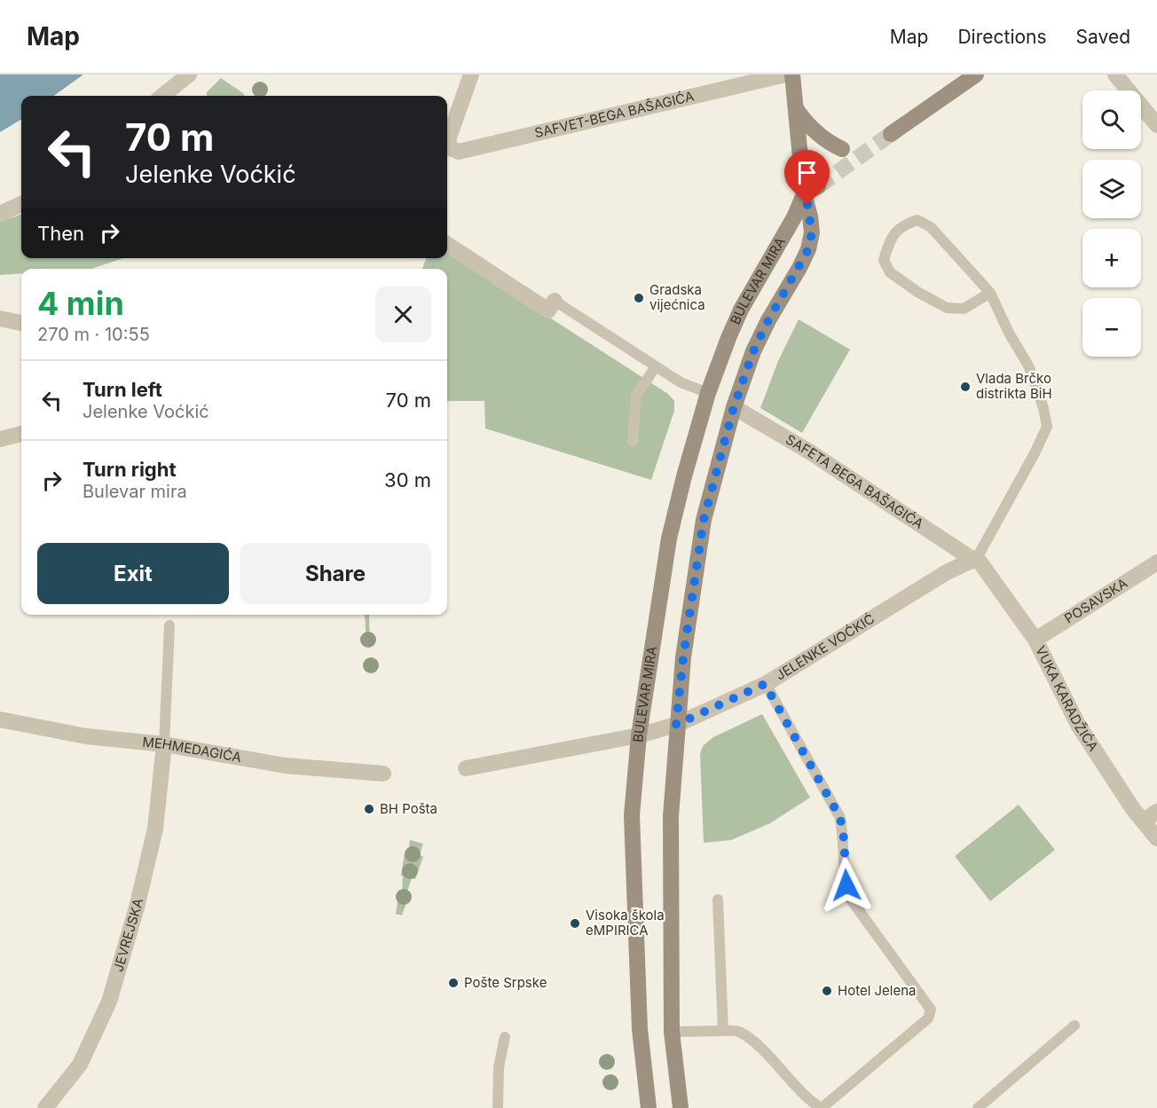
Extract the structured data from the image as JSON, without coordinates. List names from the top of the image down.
{
  "streets": {
    "main road": ["BULEVAR MIRA"],
    "street": [
      "SAFVET-BEGA BAŠAGIĆA",
      "SAFETA BEGA BAŠAGIĆA",
      "POSAVSKA",
      "JELENKE VOĆKIĆ",
      "VUKA KARADŽIĆA",
      "MEHMEDAGIĆA",
      "JEVREJSKA"
    ]
  },
  "crossings": [
    ["BULEVAR MIRA", "SAFETA BEGA BAŠAGIĆA"],
    ["BULEVAR MIRA", "JELENKE VOĆKIĆ"],
    ["SAFETA BEGA BAŠAGIĆA", "JELENKE VOĆKIĆ"],
    ["SAFETA BEGA BAŠAGIĆA", "VUKA KARADŽIĆA"],
    ["POSAVSKA", "VUKA KARADŽIĆA"],
    ["JELENKE VOĆKIĆ", "VUKA KARADŽIĆA"],
    ["MEHMEDAGIĆA", "JEVREJSKA"]
  ],
  "places": [
    "Gradska vijećnica",
    "Vlada Brčko distrikta BiH",
    "BH Pošta",
    "Visoka škola eMPIRICA",
    "Pošte Srpske",
    "Hotel Jelena"
  ],
  "page": {
    "header": "Map",
    "nav": ["Map", "Directions", "Saved"],
    "map_buttons": ["+", "−"],
    "turn": ["70 m", "Jelenke Voćkić"],
    "then": "Then",
    "heading": ["4 min", "270 m · 10:55"],
    "list": [
      {
        "name": "Turn left",
        "note": "Jelenke Voćkić",
        "value": "70 m"
      },
      {
        "name": "Turn right",
        "note": "Bulevar mira",
        "value": "30 m"
      }
    ],
    "buttons": ["Exit", "Share"]
  }
}
